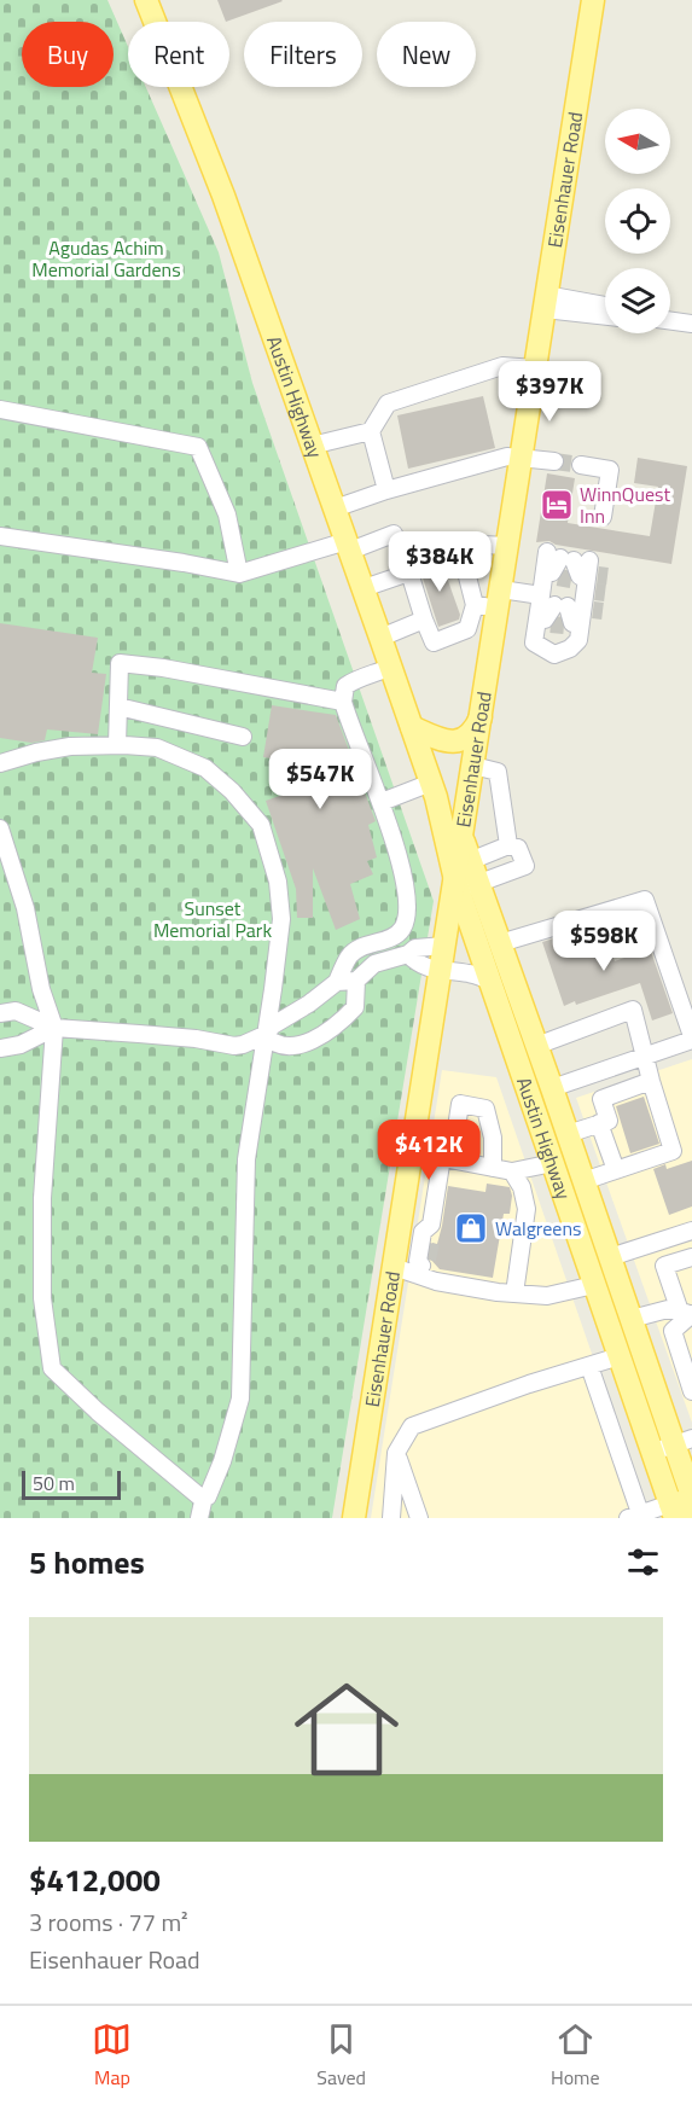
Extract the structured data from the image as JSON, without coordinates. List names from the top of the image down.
{
  "streets": {
    "main road": ["Eisenhauer Road", "Austin Highway"]
  },
  "crossings": [
    ["Eisenhauer Road", "Austin Highway"]
  ],
  "parks": ["Agudas Achim Memorial Gardens", "Sunset Memorial Park"],
  "places": {
    "hotel": ["WinnQuest Inn"],
    "shop": ["Walgreens"]
  },
  "scale_bar": "50 m",
  "north": "left",
  "page": {
    "chip": [
      "Buy",
      "Rent",
      "Filters",
      "New"
    ],
    "price": [
      "$397K",
      "$384K",
      "$547K",
      "$598K",
      "$412K"
    ],
    "scale": "50 m",
    "heading": "5 homes",
    "list": [
      {
        "name": "$412,000",
        "note": "3 rooms · 77 m² · Eisenhauer Road"
      }
    ],
    "tabs": ["Map", "Saved", "Home"]
  }
}
